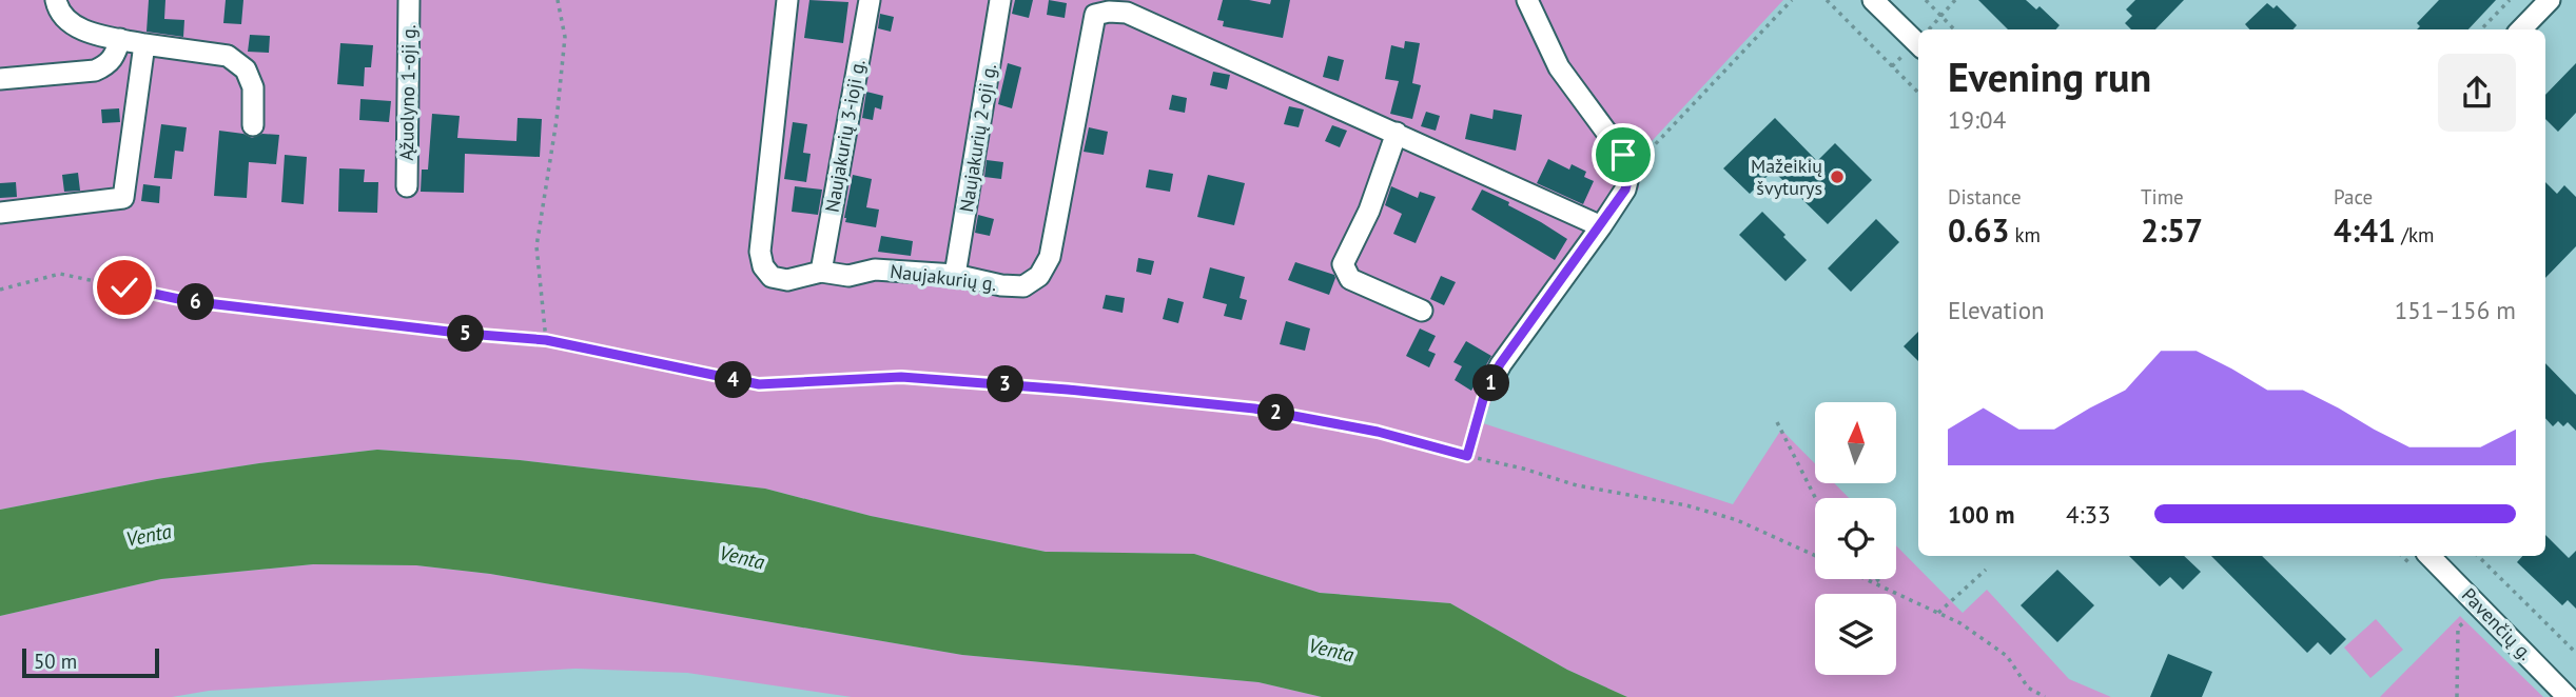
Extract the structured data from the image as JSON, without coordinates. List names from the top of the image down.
{
  "streets": {
    "street": [
      "Ąžuolyno 1-oji g.",
      "Naujakurių 3-ioji g.",
      "Naujakurių 2-oji g.",
      "Naujakurių g.",
      "Pavenčių g."
    ]
  },
  "crossings": [
    ["Naujakurių 3-ioji g.", "Naujakurių g."],
    ["Naujakurių 2-oji g.", "Naujakurių g."]
  ],
  "water": ["Venta"],
  "places": ["Mažeikių švyturys"],
  "scale_bar": "50 m",
  "north": "top",
  "page": {
    "heading": ["Evening run", "19:04"],
    "stats": [
      ["Distance", "0.63 km"],
      ["Time", "2:57"],
      ["Pace", "4:41 /km"]
    ],
    "chart": ["Elevation", "151–156 m"],
    "pins": [
      "6",
      "5",
      "4",
      "1",
      "3",
      "2"
    ],
    "list": [
      {
        "name": "100 m",
        "note": "4:33"
      }
    ],
    "scale": "50 m"
  }
}
